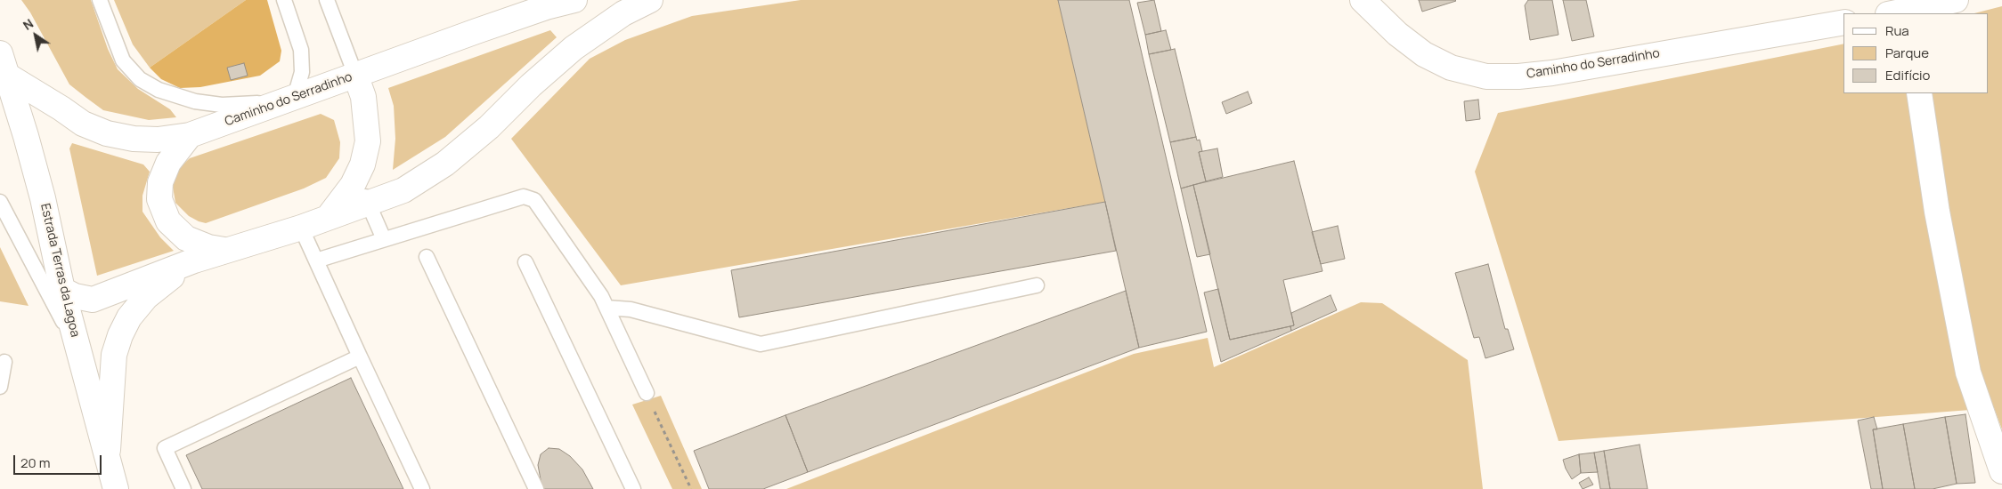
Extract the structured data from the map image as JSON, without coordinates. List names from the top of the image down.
{
  "streets": {
    "street": ["Caminho do Serradinho", "Estrada Terras da Lagoa"]
  },
  "crossings": [
    ["Caminho do Serradinho", "Estrada Terras da Lagoa"]
  ],
  "legend": ["Rua", "Parque", "Edifício"],
  "scale_bar": "20 m",
  "north": "top left"
}
